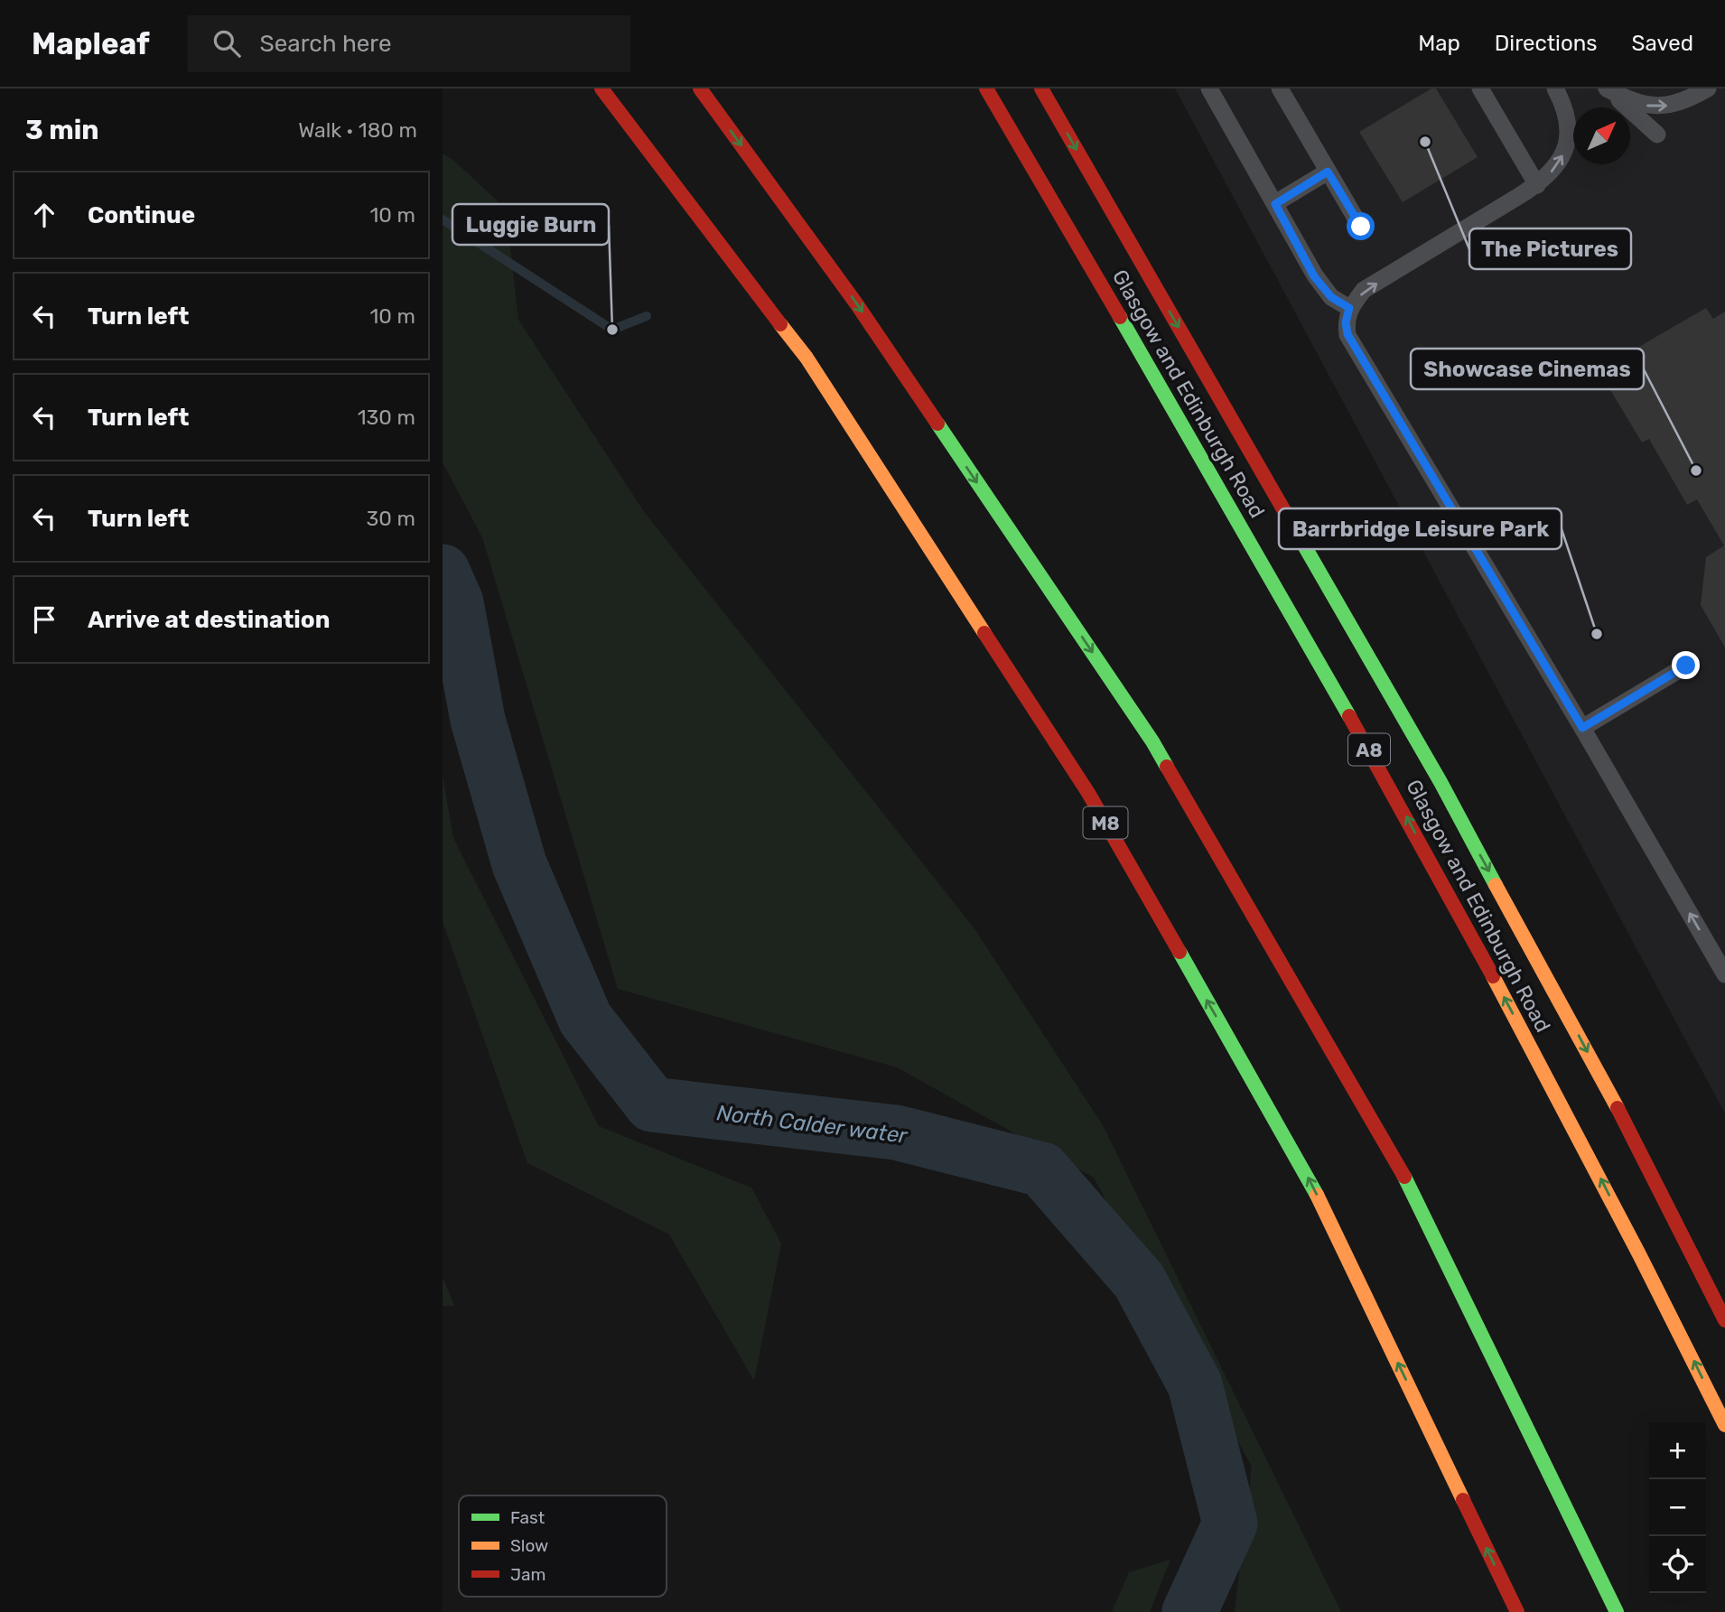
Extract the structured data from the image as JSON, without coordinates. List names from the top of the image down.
{
  "streets": {
    "highway": ["Glasgow and Edinburgh Road", "A8", "M8"]
  },
  "water": ["North Calder water"],
  "places": [
    "The Pictures",
    "Luggie Burn",
    "Showcase Cinemas",
    "Barrbridge Leisure Park"
  ],
  "legend": ["Fast", "Slow", "Jam"],
  "north": "top right",
  "page": {
    "header": "Mapleaf",
    "search": "Search here",
    "nav": ["Map", "Directions", "Saved"],
    "heading": ["3 min", "Walk · 180 m"],
    "list": [
      ["Continue", "10 m"],
      ["Turn left", "10 m"],
      ["Turn left", "130 m"],
      ["Turn left", "30 m"],
      "Arrive at destination"
    ],
    "map_buttons": ["+", "−"]
  }
}
